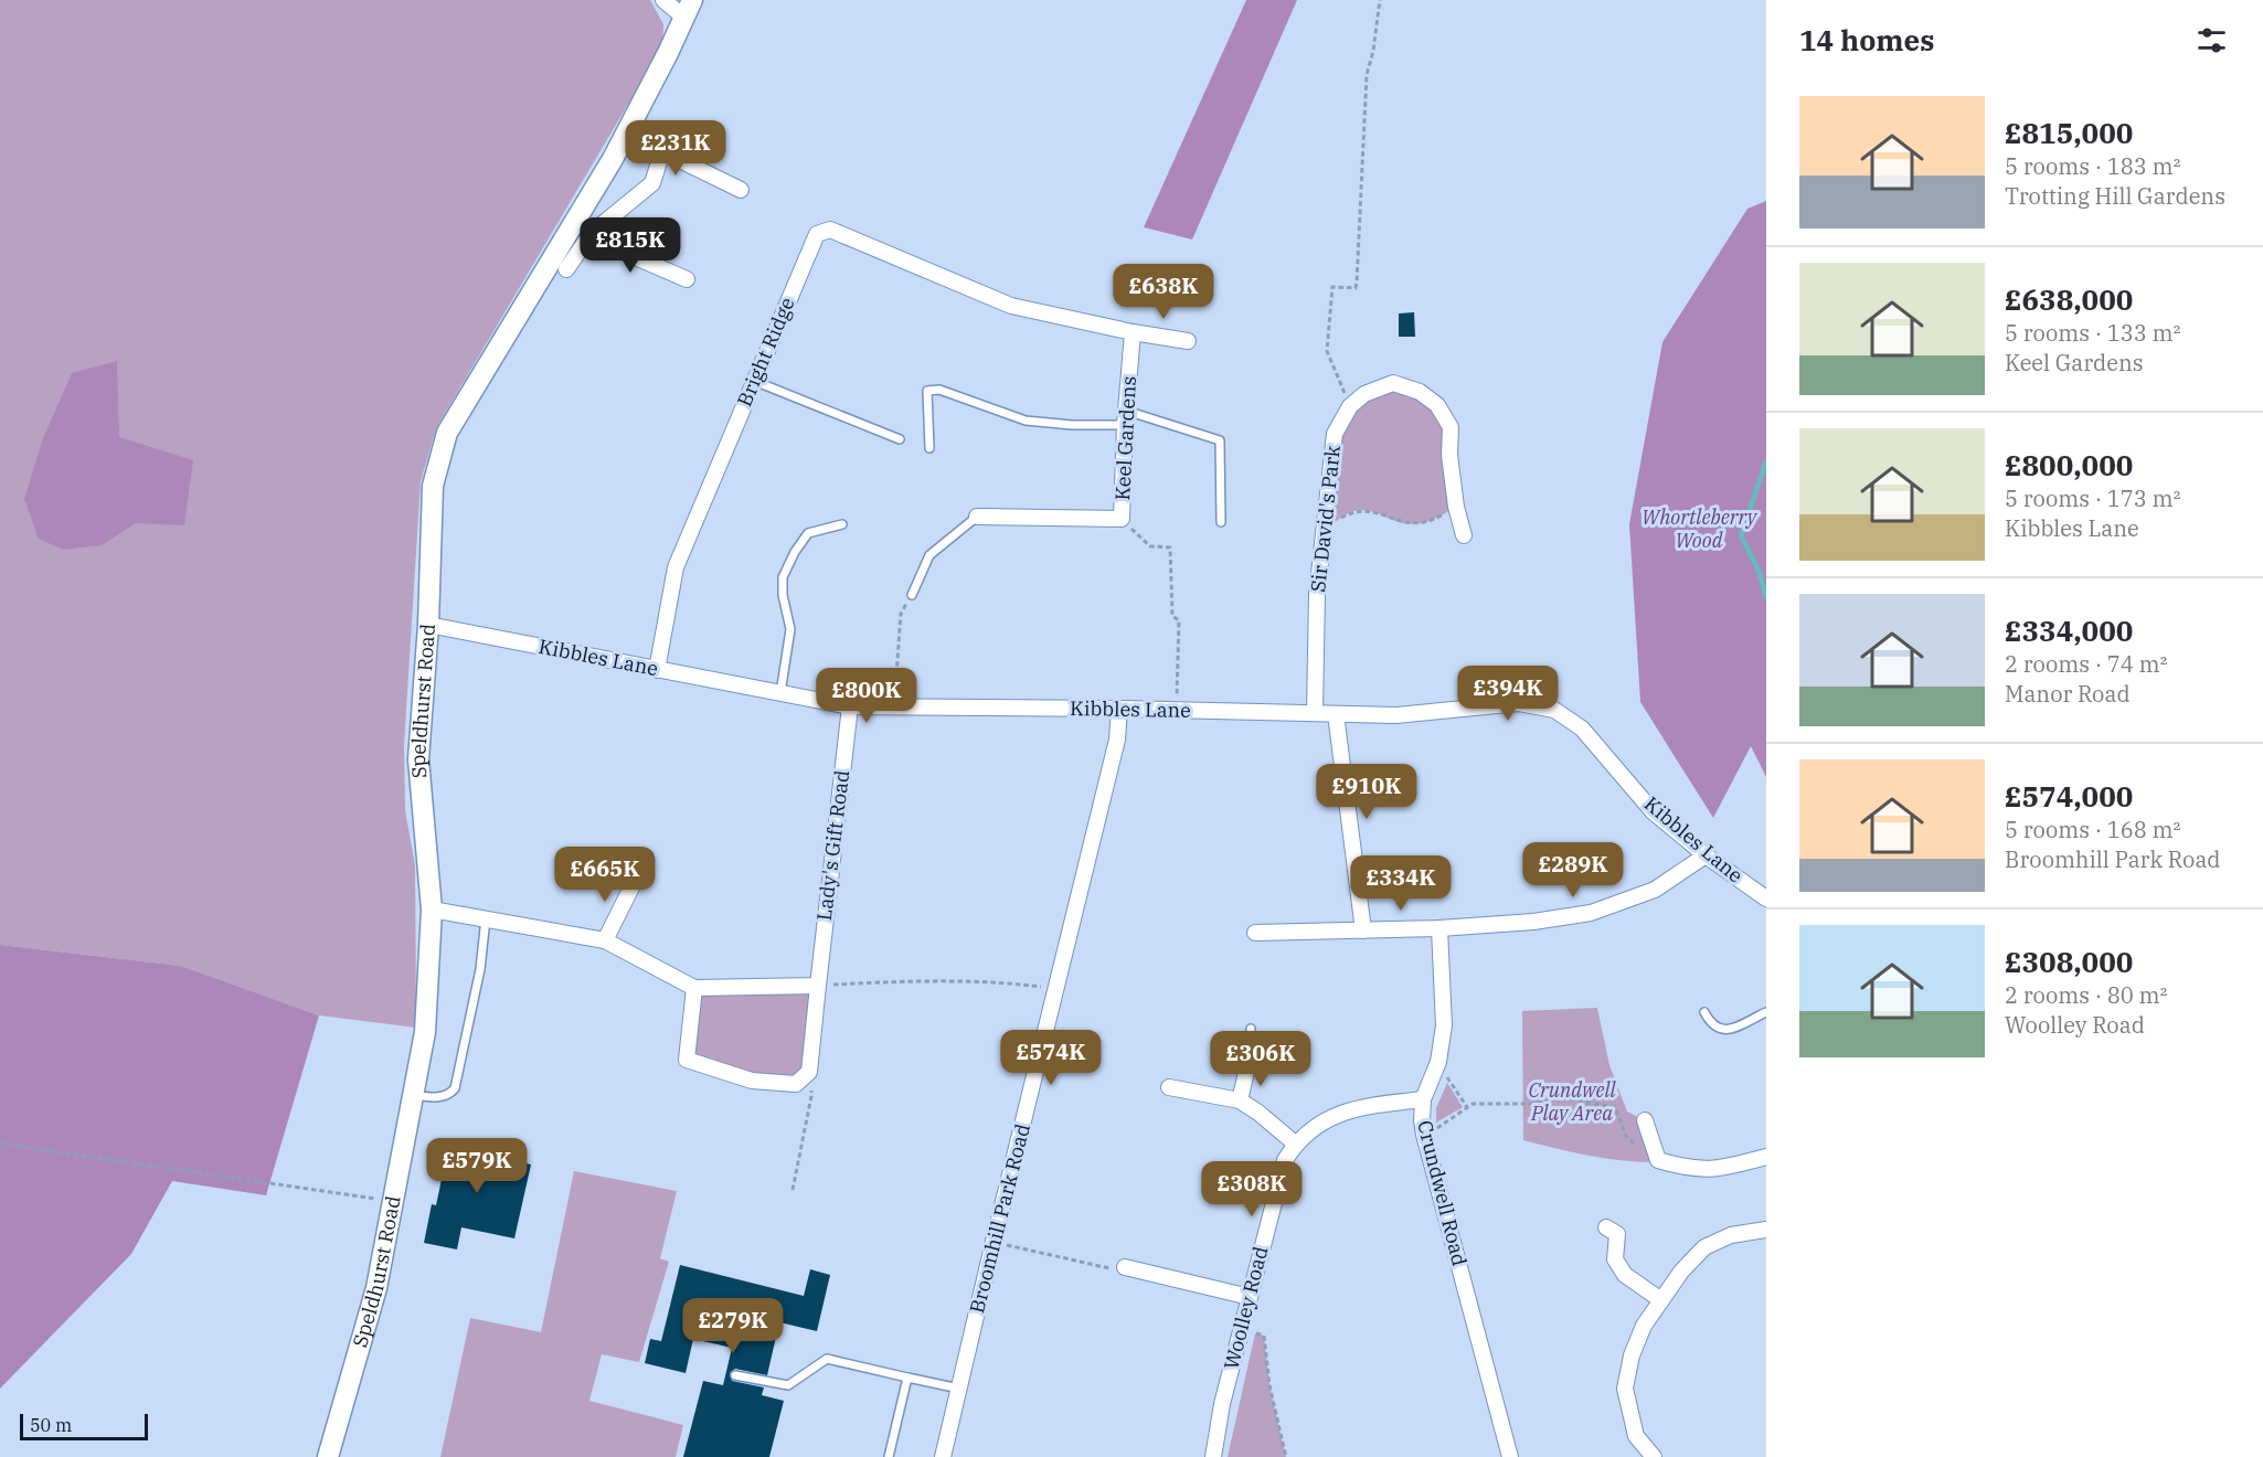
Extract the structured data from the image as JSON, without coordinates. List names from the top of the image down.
{
  "streets": {
    "street": [
      "Bright Ridge",
      "Keel Gardens",
      "Sir David's Park",
      "Kibbles Lane",
      "Speldhurst Road",
      "Lady's Gift Road",
      "Crundwell Road",
      "Broomhill Park Road",
      "Woolley Road"
    ]
  },
  "crossings": [
    ["Bright Ridge", "Keel Gardens"],
    ["Bright Ridge", "Kibbles Lane"],
    ["Sir David's Park", "Kibbles Lane"],
    ["Kibbles Lane", "Speldhurst Road"],
    ["Kibbles Lane", "Lady's Gift Road"],
    ["Kibbles Lane", "Broomhill Park Road"],
    ["Crundwell Road", "Woolley Road"]
  ],
  "parks": ["Whortleberry Wood", "Crundwell Play Area"],
  "scale_bar": "50 m",
  "page": {
    "heading": "14 homes",
    "list": [
      {
        "name": "£815,000",
        "note": "5 rooms · 183 m² · Trotting Hill Gardens"
      },
      {
        "name": "£638,000",
        "note": "5 rooms · 133 m² · Keel Gardens"
      },
      {
        "name": "£800,000",
        "note": "5 rooms · 173 m² · Kibbles Lane"
      },
      {
        "name": "£334,000",
        "note": "2 rooms · 74 m² · Manor Road"
      },
      {
        "name": "£574,000",
        "note": "5 rooms · 168 m² · Broomhill Park Road"
      },
      {
        "name": "£308,000",
        "note": "2 rooms · 80 m² · Woolley Road"
      }
    ],
    "price": [
      "£231K",
      "£815K",
      "£638K",
      "£394K",
      "£800K",
      "£910K",
      "£289K",
      "£665K",
      "£334K",
      "£574K",
      "£306K",
      "£579K",
      "£308K",
      "£279K"
    ],
    "scale": "50 m"
  }
}
